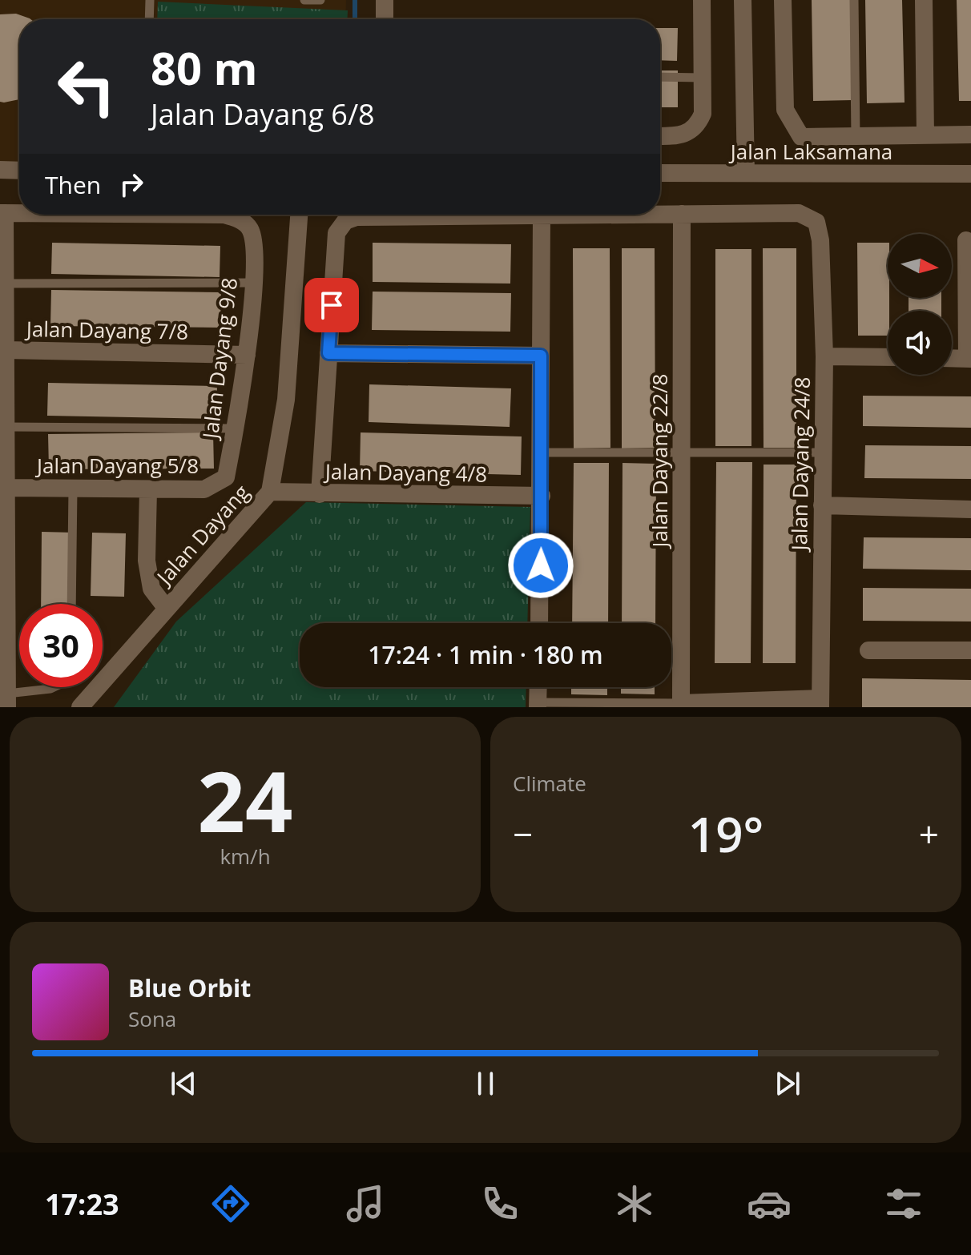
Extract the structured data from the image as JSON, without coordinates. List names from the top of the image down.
{
  "streets": {
    "street": [
      "Jalan Laksamana",
      "Jalan Dayang 7/8",
      "Jalan Dayang 9/8",
      "Jalan Dayang 22/8",
      "Jalan Dayang 24/8",
      "Jalan Dayang 5/8",
      "Jalan Dayang 4/8",
      "Jalan Dayang"
    ]
  },
  "crossings": [
    ["Jalan Dayang 7/8", "Jalan Dayang 9/8"],
    ["Jalan Dayang 9/8", "Jalan Dayang 5/8"],
    ["Jalan Dayang 22/8", "Jalan Dayang 24/8"],
    ["Jalan Dayang 4/8", "Jalan Dayang"]
  ],
  "north": "right",
  "page": {
    "turn": ["80 m", "Jalan Dayang 6/8"],
    "then": "Then",
    "limit": "30",
    "trip": "17:24 · 1 min · 180 m",
    "tile": [
      ["24", "km/h"],
      "Climate"
    ],
    "heat": ["−", "19°", "+"],
    "song": ["Blue Orbit", "Sona"],
    "tabs": "17:23"
  }
}
